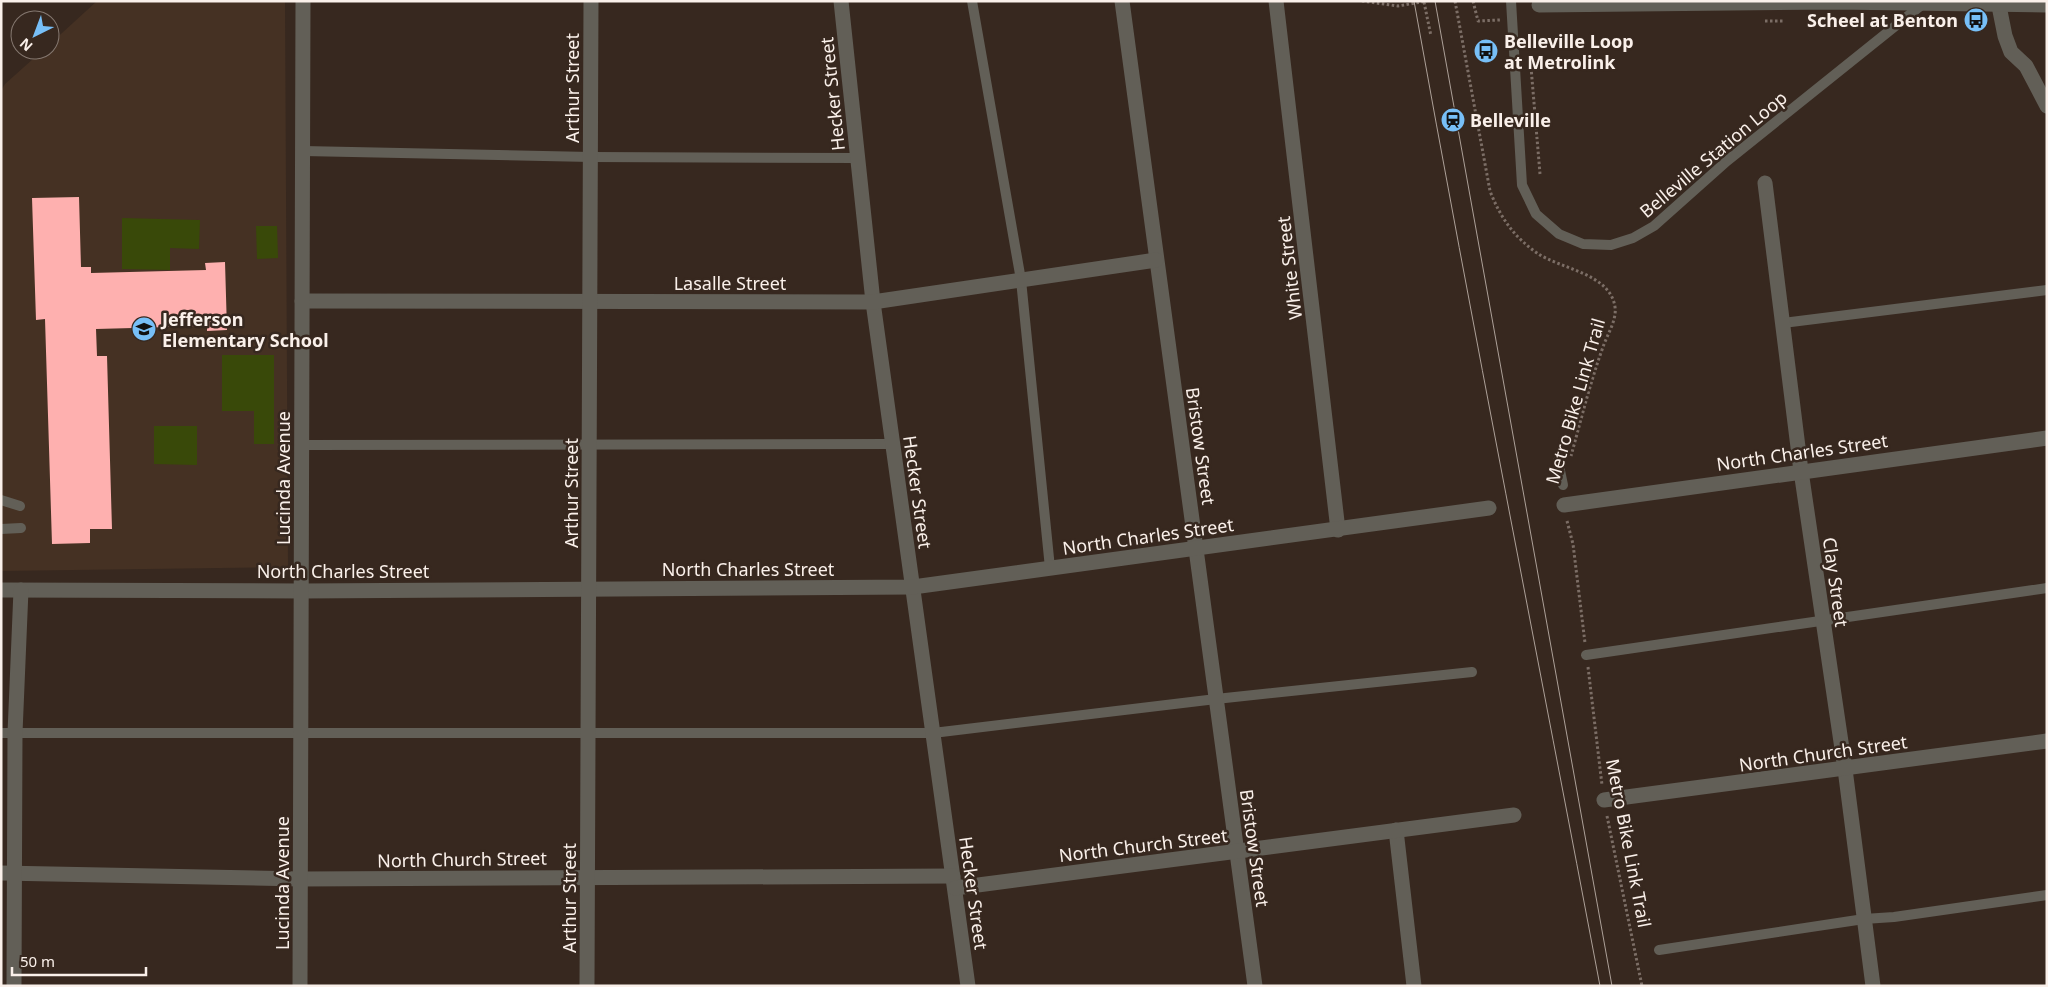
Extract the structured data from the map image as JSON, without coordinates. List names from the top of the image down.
{
  "streets": {
    "street": [
      "Arthur Street",
      "Hecker Street",
      "White Street",
      "Lasalle Street",
      "Bristow Street",
      "North Charles Street",
      "Lucinda Avenue",
      "Clay Street",
      "North Church Street"
    ],
    "lane": ["Belleville Station Loop"],
    "path": ["Metro Bike Link Trail"]
  },
  "crossings": [
    ["Arthur Street", "Lasalle Street"],
    ["Arthur Street", "North Charles Street"],
    ["Arthur Street", "North Church Street"],
    ["Hecker Street", "Lasalle Street"],
    ["Hecker Street", "North Charles Street"],
    ["Hecker Street", "North Church Street"],
    ["White Street", "North Charles Street"],
    ["Lasalle Street", "Bristow Street"],
    ["Lasalle Street", "Lucinda Avenue"],
    ["Metro Bike Link Trail", "North Charles Street"],
    ["Metro Bike Link Trail", "North Church Street"],
    ["Bristow Street", "North Charles Street"],
    ["Bristow Street", "North Church Street"],
    ["North Charles Street", "Lucinda Avenue"],
    ["North Charles Street", "Clay Street"],
    ["Lucinda Avenue", "North Church Street"],
    ["Clay Street", "North Church Street"]
  ],
  "places": {
    "bus stop": ["Scheel at Benton", "Belleville Loop at Metrolink"],
    "station": ["Belleville"],
    "school or university": ["Jefferson Elementary School"]
  },
  "scale_bar": "50 m",
  "north": "bottom left"
}
